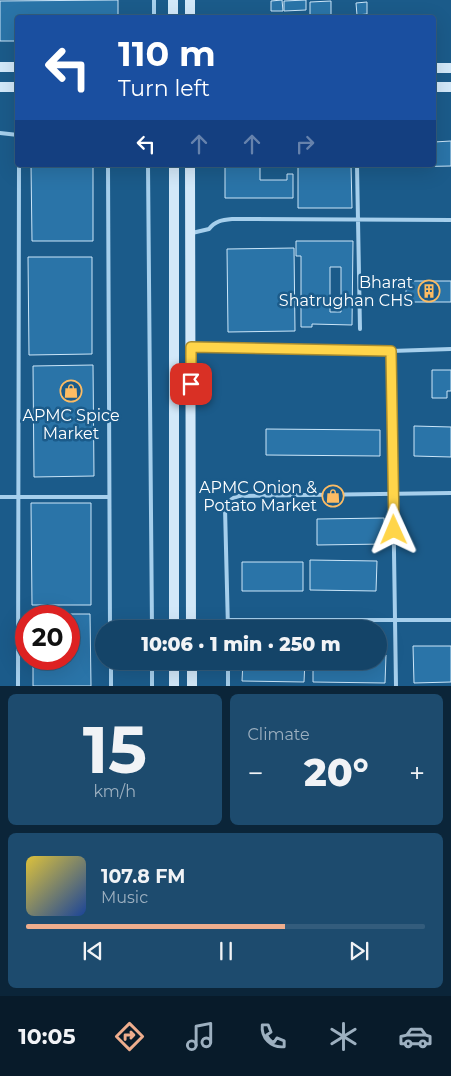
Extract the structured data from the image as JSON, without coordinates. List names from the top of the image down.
{
  "places": {
    "building": ["Bharat Shatrughan CHS"],
    "shop": ["APMC Spice Market", "APMC Onion & Potato Market"]
  },
  "page": {
    "turn": ["110 m", "Turn left"],
    "limit": "20",
    "trip": "10:06 · 1 min · 250 m",
    "tile": [
      ["15", "km/h"],
      "Climate"
    ],
    "heat": ["−", "20°", "+"],
    "song": ["107.8 FM", "Music"],
    "tabs": "10:05"
  }
}
